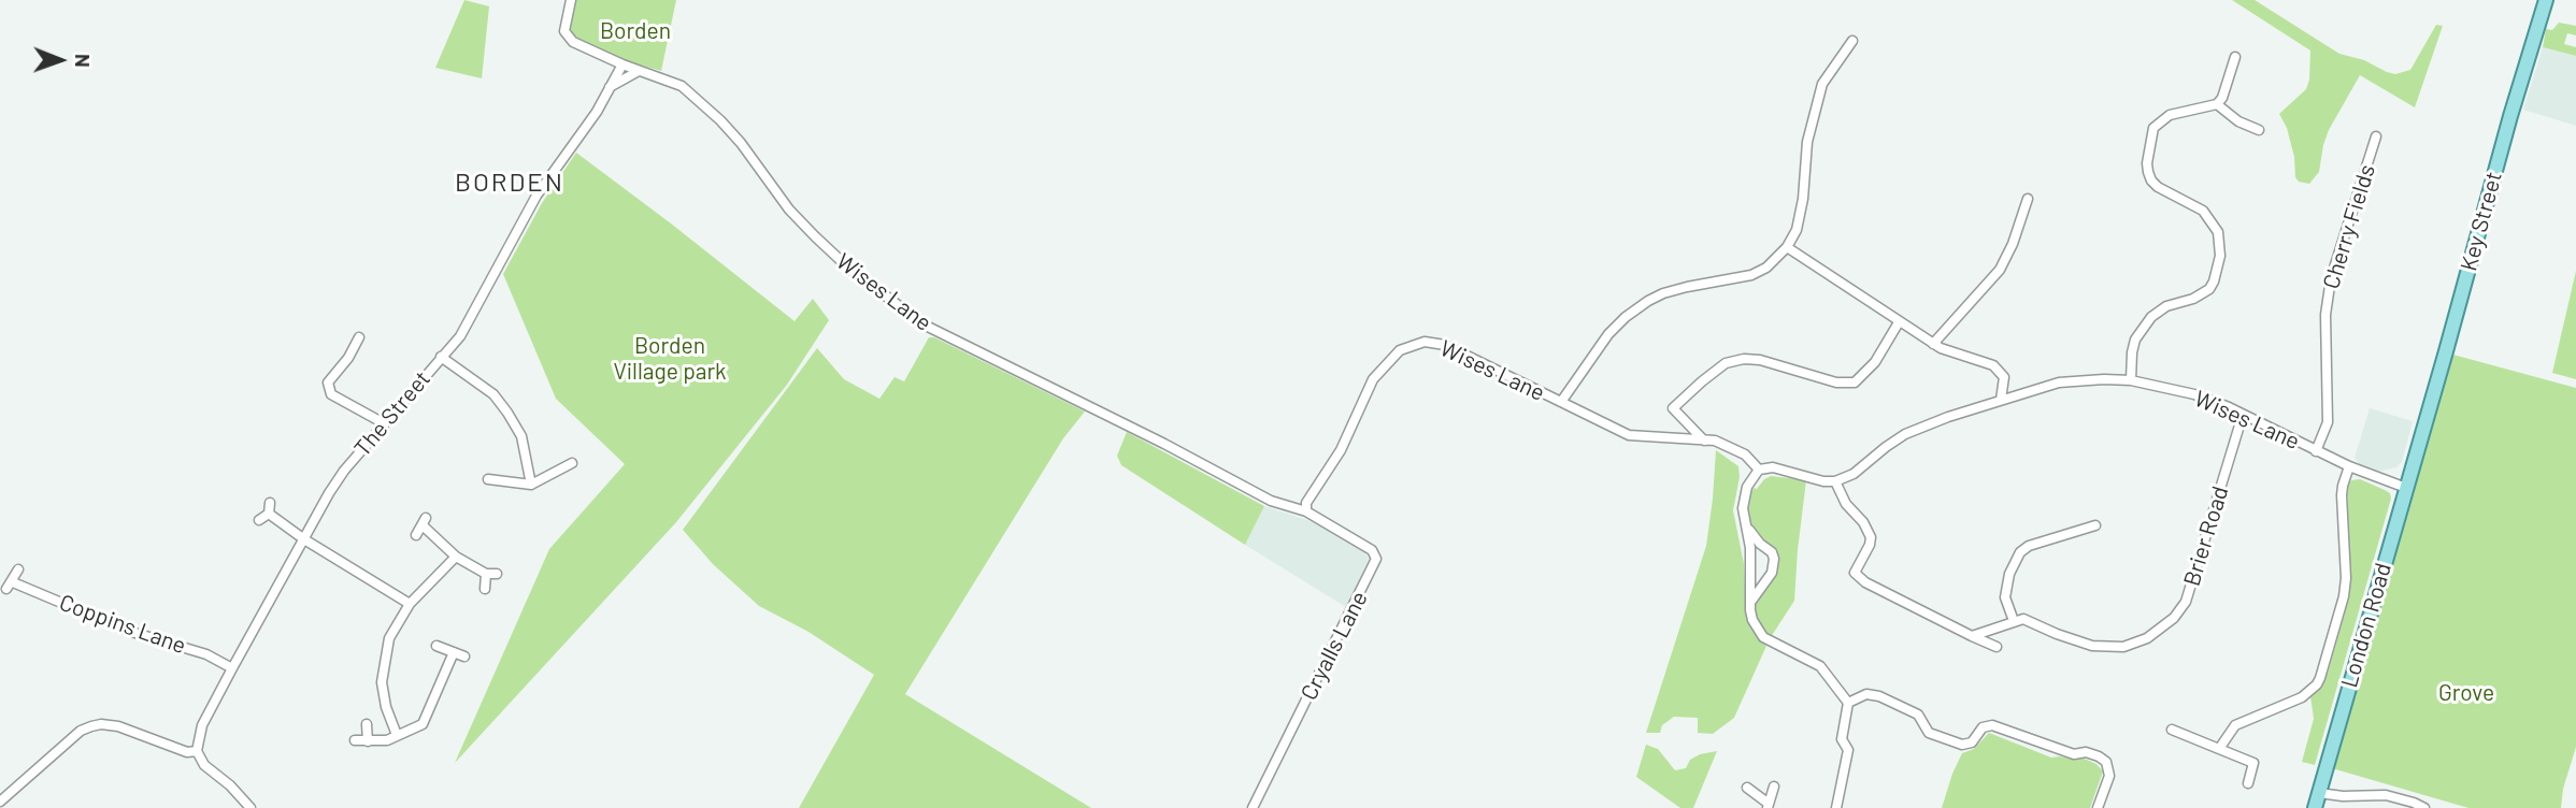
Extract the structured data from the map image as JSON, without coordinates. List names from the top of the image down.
{
  "streets": {
    "main road": ["Key Street", "London Road"],
    "street": [
      "Cherry Fields",
      "Wises Lane",
      "The Street",
      "Brier Road",
      "Coppins Lane",
      "Cryalls Lane"
    ]
  },
  "crossings": [
    ["Key Street", "London Road"],
    ["Cherry Fields", "Wises Lane"],
    ["Wises Lane", "The Street"],
    ["Wises Lane", "Brier Road"],
    ["Wises Lane", "London Road"],
    ["Wises Lane", "Cryalls Lane"],
    ["The Street", "Coppins Lane"]
  ],
  "districts": ["BORDEN"],
  "parks": ["Borden", "Borden Village park", "Grove"],
  "north": "right"
}
